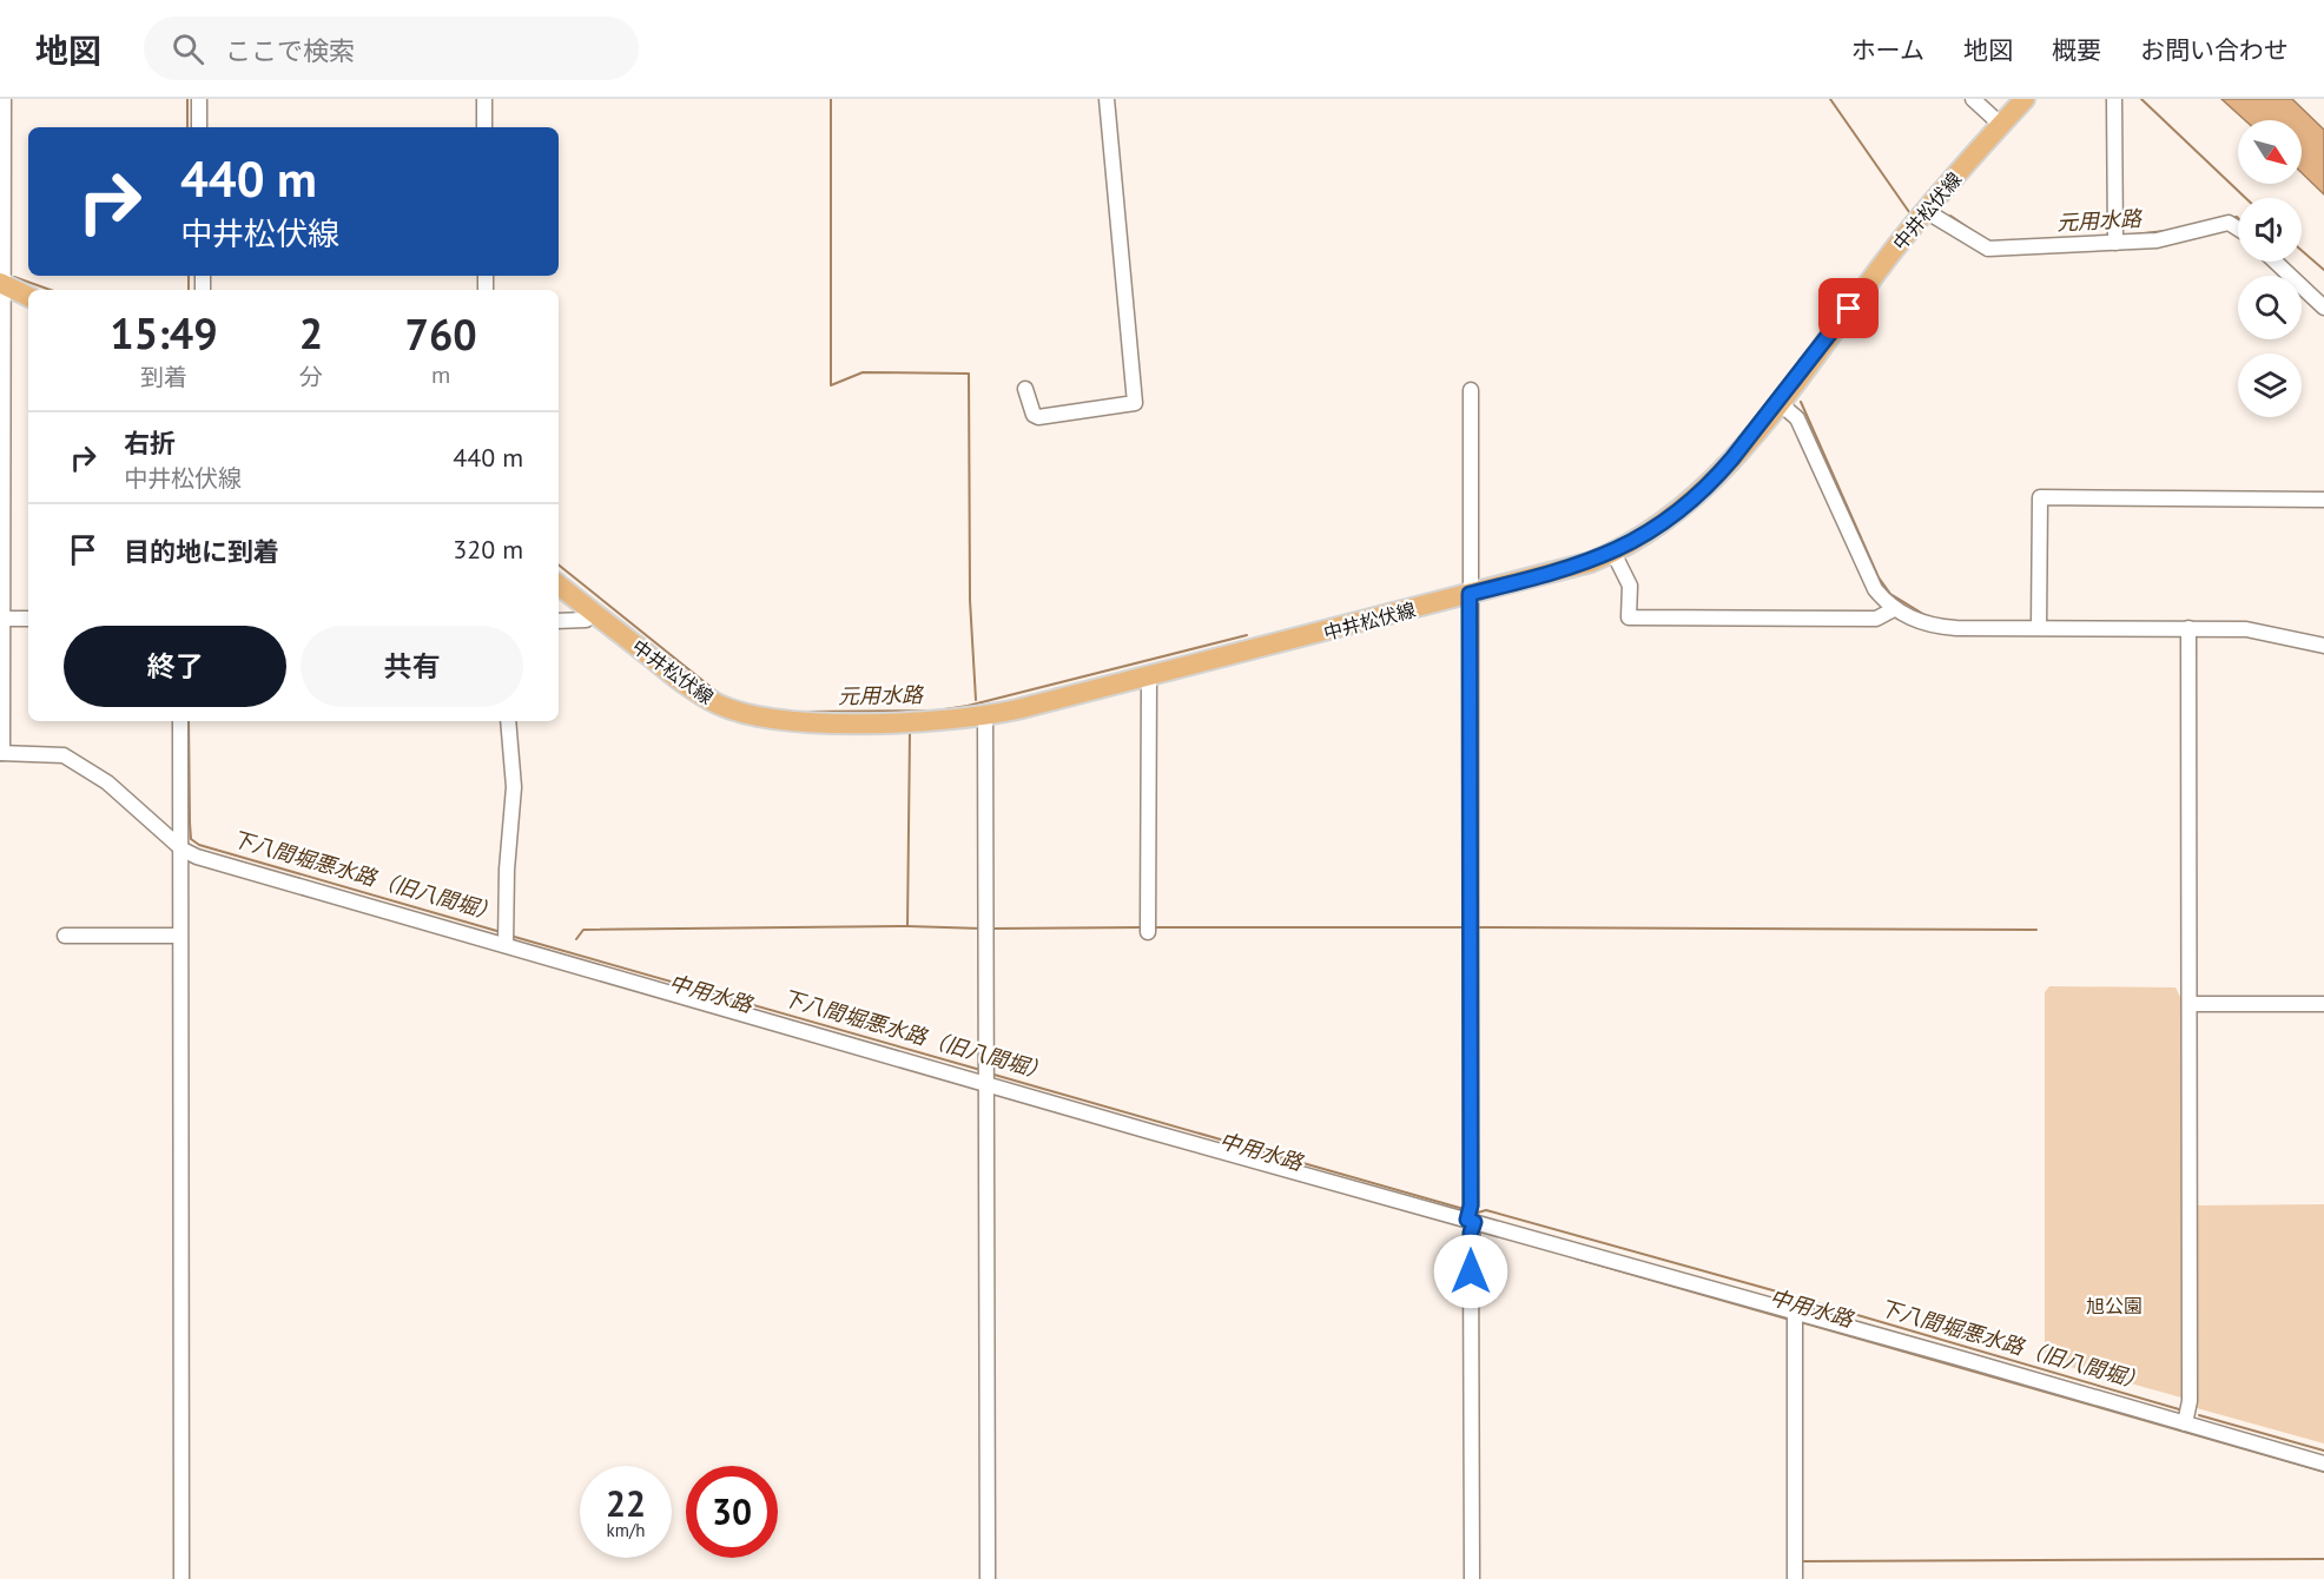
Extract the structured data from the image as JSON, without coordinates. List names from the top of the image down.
{
  "streets": {
    "main road": ["中井松伏線"]
  },
  "water": ["元用水路", "下八間堀悪水路（旧八間堀）", "中用水路"],
  "parks": ["旭公園"],
  "north": "bottom right",
  "page": {
    "header": "地図",
    "search": "ここで検索",
    "nav": [
      "ホーム",
      "地図",
      "概要",
      "お問い合わせ"
    ],
    "turn": ["440 m", "中井松伏線"],
    "eta": [
      "15:49",
      "到着",
      "2",
      "分",
      "760",
      "m"
    ],
    "list": [
      {
        "name": "右折",
        "note": "中井松伏線",
        "value": "440 m"
      },
      {
        "name": "目的地に到着",
        "value": "320 m"
      }
    ],
    "buttons": ["終了", "共有"],
    "speed": "22 km/h",
    "limit": "30"
  }
}
